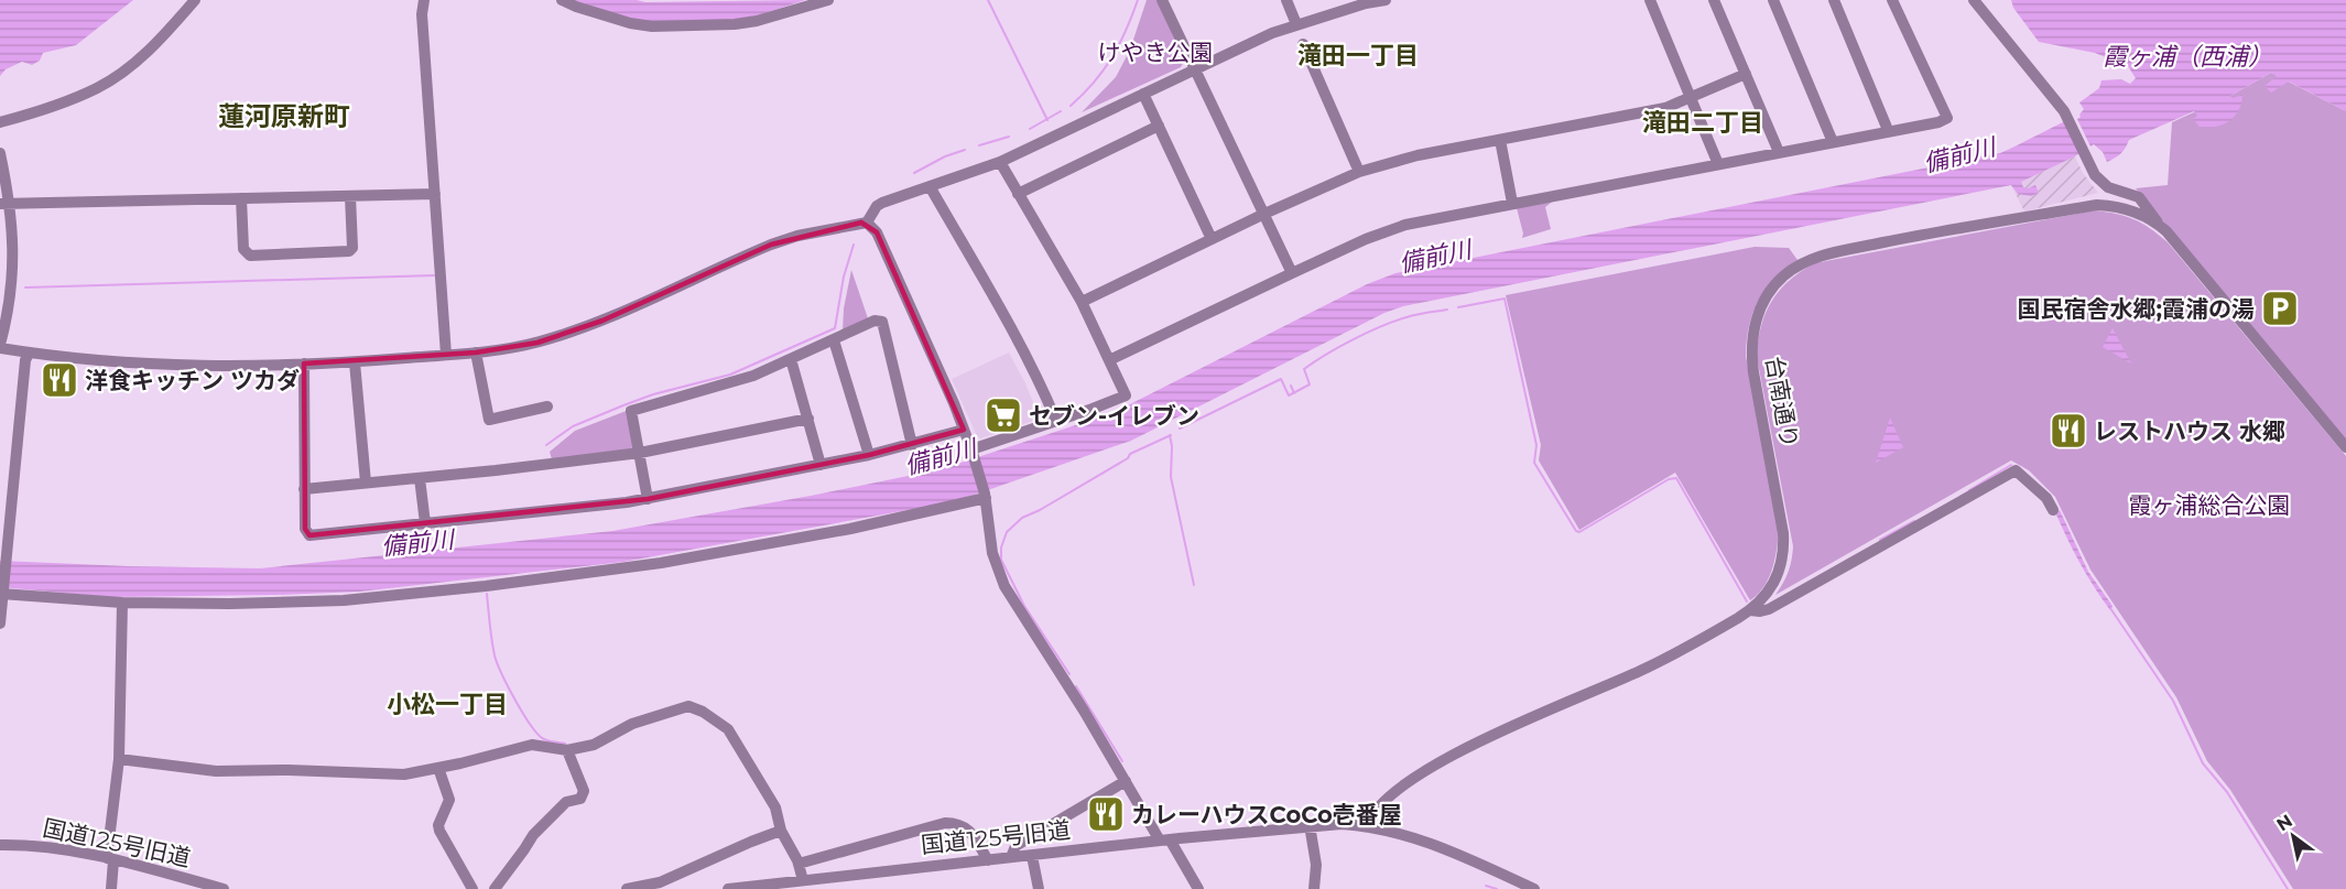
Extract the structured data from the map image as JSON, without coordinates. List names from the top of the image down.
{
  "streets": {
    "street": ["台南通り", "国道125号旧道"]
  },
  "crossings": [
    ["台南通り", "国道125号旧道"]
  ],
  "districts": [
    "滝田一丁目",
    "蓮河原新町",
    "滝田二丁目",
    "小松一丁目"
  ],
  "water": ["霞ヶ浦（西浦）", "備前川"],
  "parks": ["けやき公園", "霞ヶ浦総合公園"],
  "places": {
    "parking": ["国民宿舎水郷;霞浦の湯"],
    "restaurant": ["洋食キッチン ツカダ", "レストハウス 水郷", "カレーハウスCoCo壱番屋"],
    "supermarket": ["セブン-イレブン"]
  },
  "north": "top left"
}
